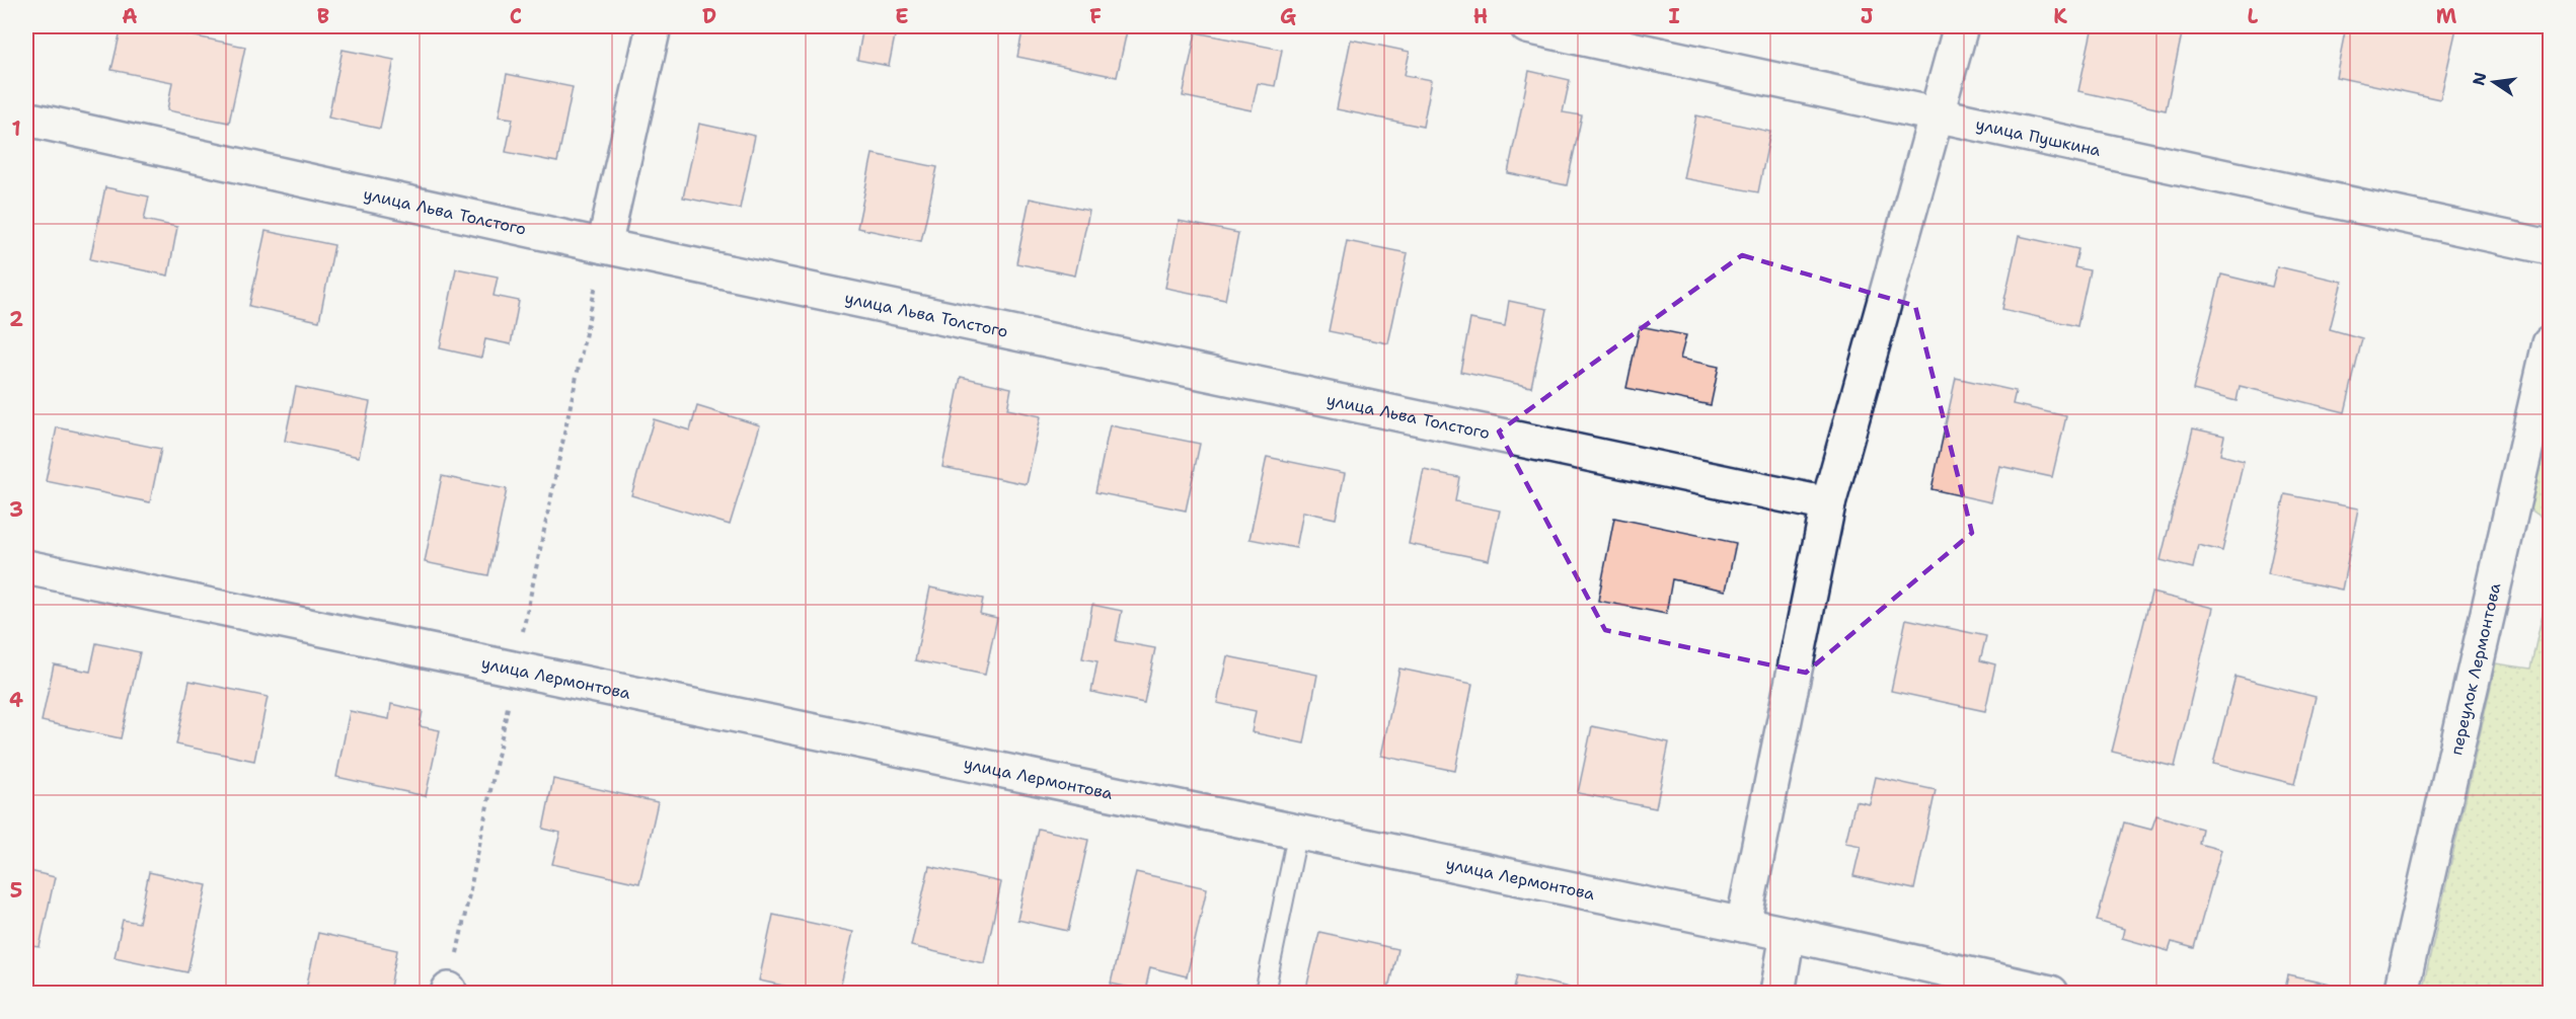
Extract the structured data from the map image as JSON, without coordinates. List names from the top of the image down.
{
  "streets": {
    "street": [
      "улица Пушкина",
      "улица Льва Толстого",
      "переулок Лермонтова",
      "улица Лермонтова"
    ]
  },
  "north": "left",
  "grid": {
    "columns": [
      "A",
      "B",
      "C",
      "D",
      "E",
      "F",
      "G",
      "H",
      "I",
      "J",
      "K",
      "L",
      "M"
    ],
    "rows": [
      "1",
      "2",
      "3",
      "4",
      "5"
    ]
  }
}
